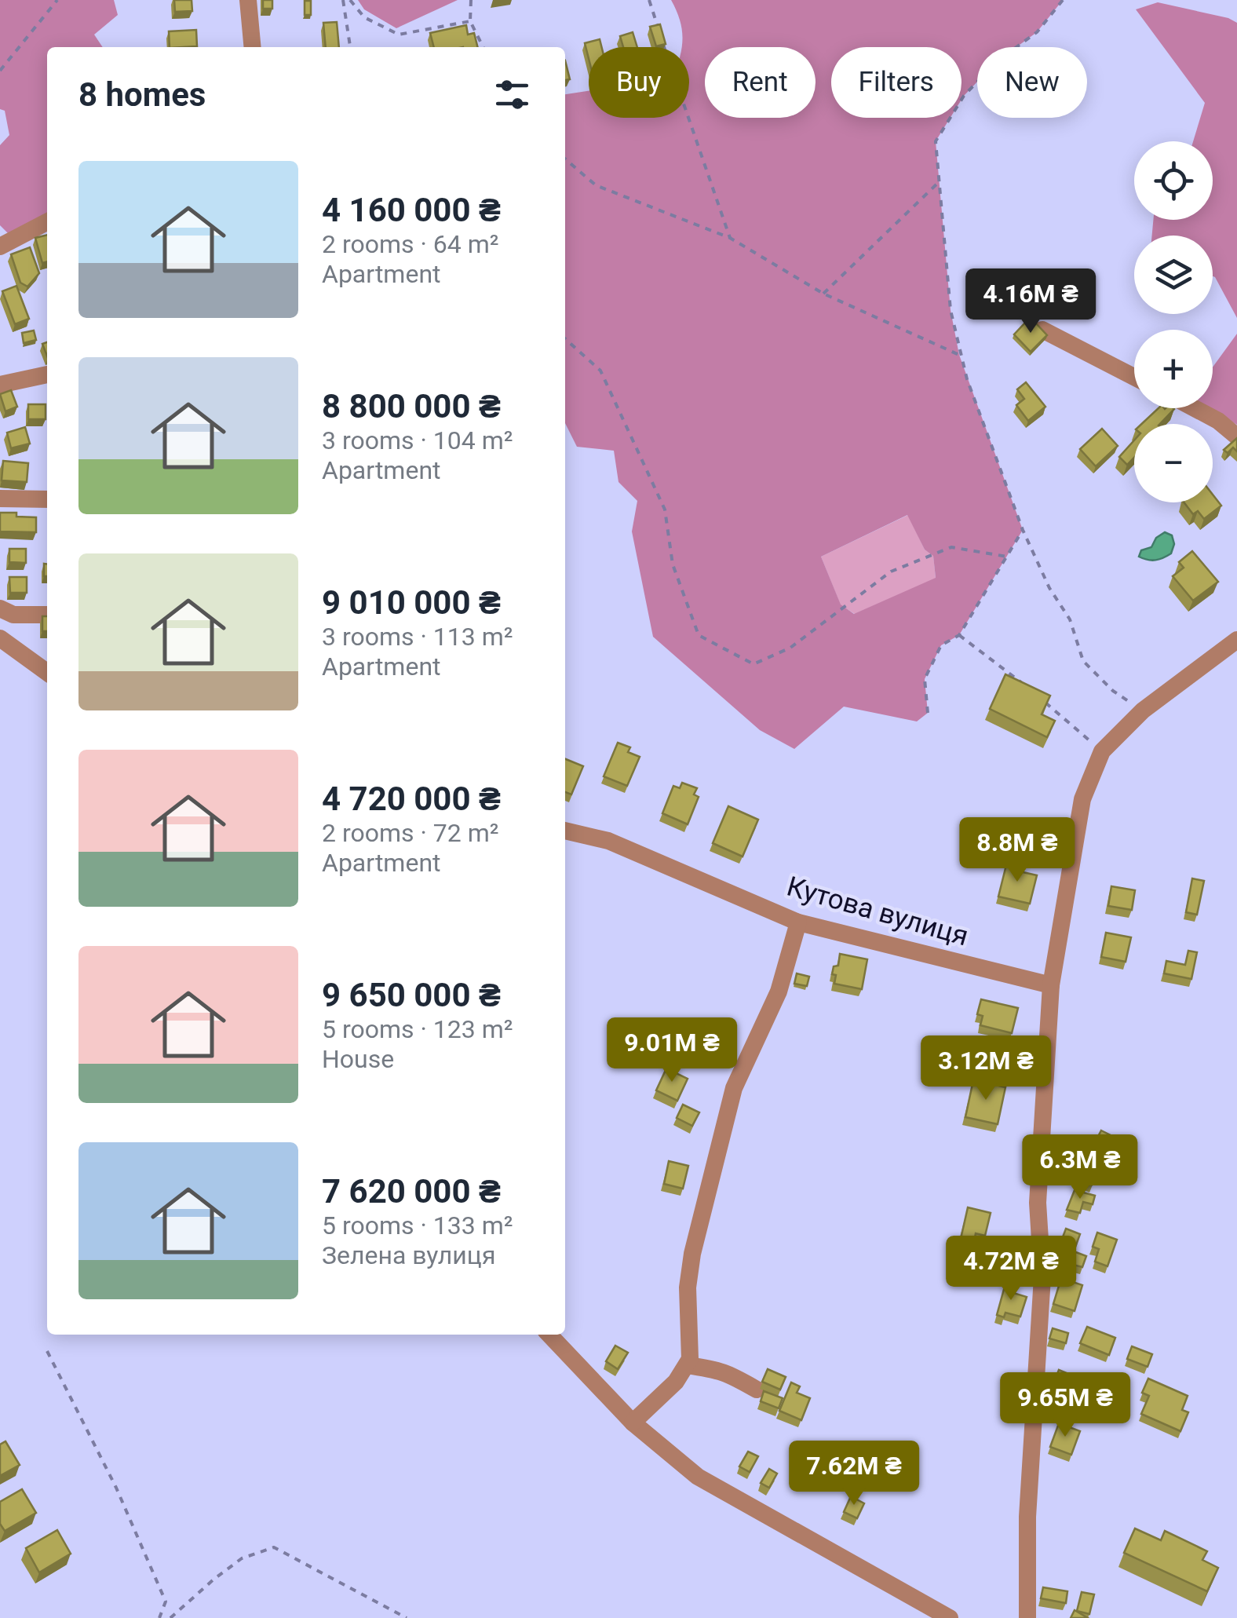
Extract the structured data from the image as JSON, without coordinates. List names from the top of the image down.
{
  "streets": {
    "street": ["Кутова вулиця"]
  },
  "page": {
    "chip": [
      "Buy",
      "Rent",
      "Filters",
      "New"
    ],
    "heading": "8 homes",
    "map_buttons": ["+", "−"],
    "list": [
      {
        "name": "4 160 000 ₴",
        "note": "2 rooms · 64 m² · Apartment"
      },
      {
        "name": "8 800 000 ₴",
        "note": "3 rooms · 104 m² · Apartment"
      },
      {
        "name": "9 010 000 ₴",
        "note": "3 rooms · 113 m² · Apartment"
      },
      {
        "name": "4 720 000 ₴",
        "note": "2 rooms · 72 m² · Apartment"
      },
      {
        "name": "9 650 000 ₴",
        "note": "5 rooms · 123 m² · House"
      },
      {
        "name": "7 620 000 ₴",
        "note": "5 rooms · 133 m² · Зелена вулиця"
      }
    ],
    "price": [
      "4.16M ₴",
      "8.8M ₴",
      "9.01M ₴",
      "3.12M ₴",
      "6.3M ₴",
      "4.72M ₴",
      "9.65M ₴",
      "7.62M ₴"
    ]
  }
}
